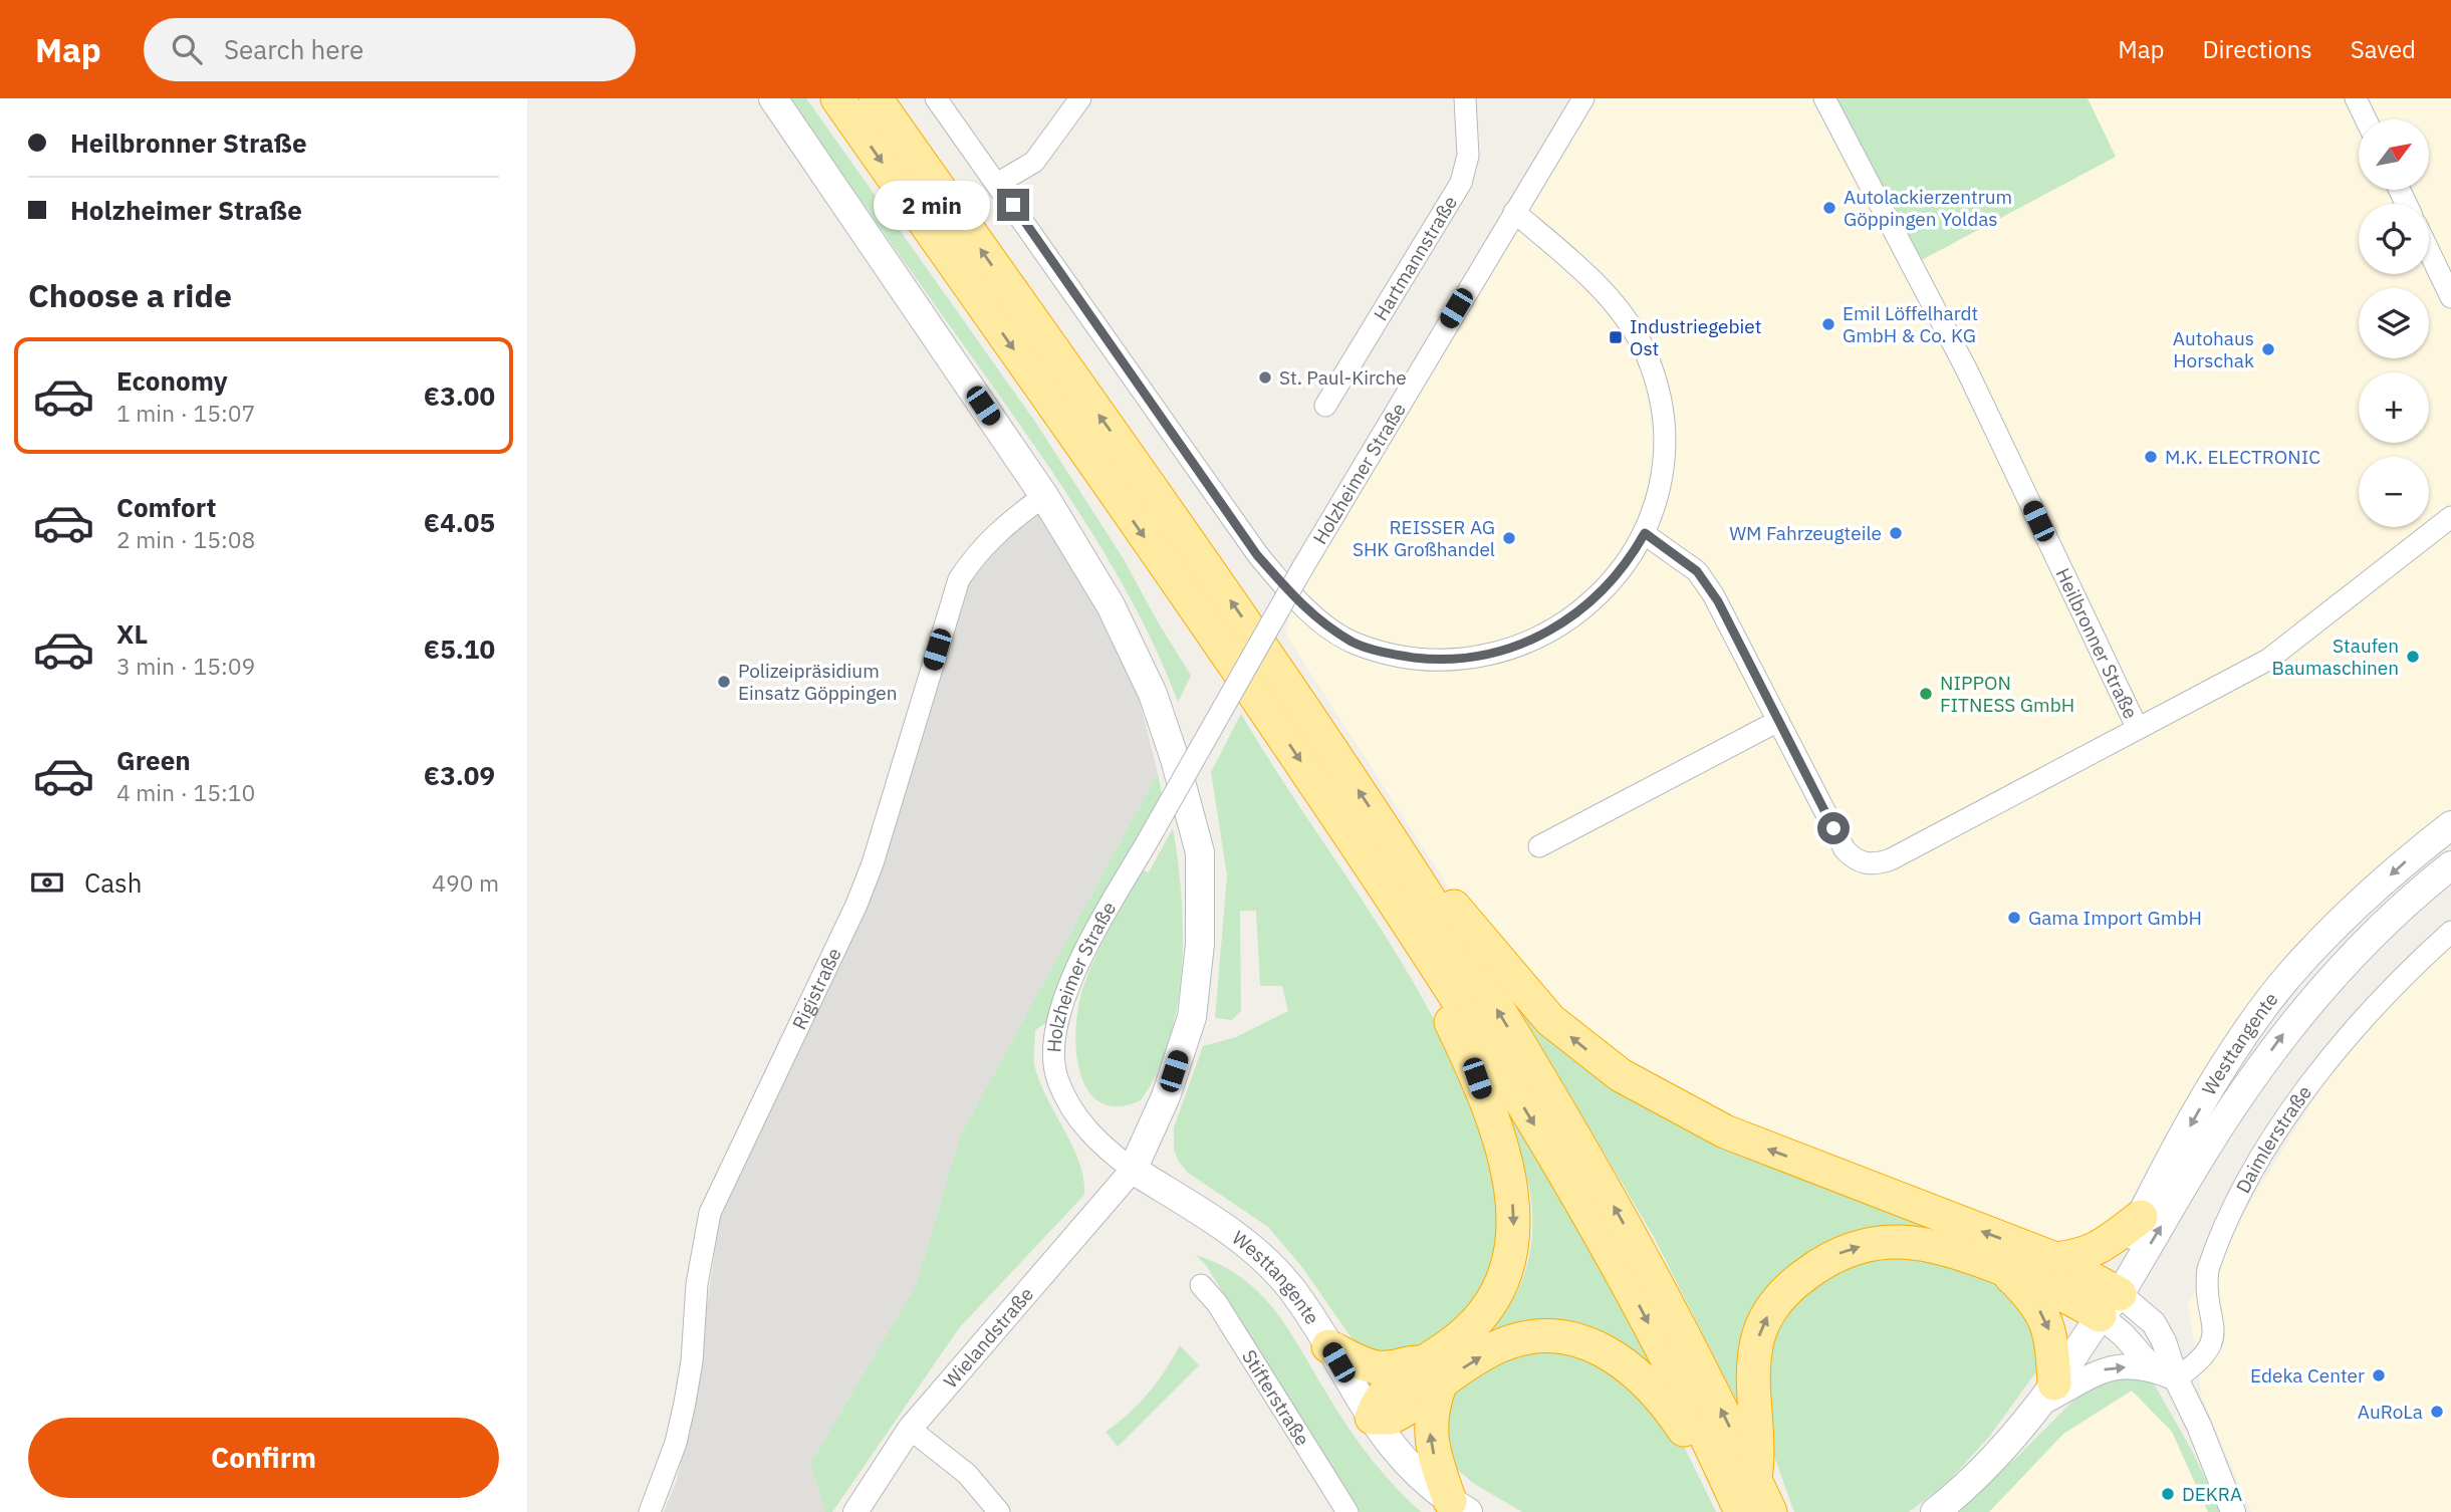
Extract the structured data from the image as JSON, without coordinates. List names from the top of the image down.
{
  "streets": {
    "main road": ["Westtangente"],
    "street": [
      "Hartmannstraße",
      "Holzheimer Straße",
      "Heilbronner Straße",
      "Rigistraße",
      "Daimlerstraße",
      "Wielandstraße",
      "Stifterstraße"
    ]
  },
  "crossings": [
    ["Holzheimer Straße", "Westtangente"],
    ["Holzheimer Straße", "Wielandstraße"],
    ["Westtangente", "Wielandstraße"]
  ],
  "places": {
    "other": [
      "Autolackierzentrum Göppingen Yoldas",
      "Emil Löffelhardt GmbH & Co. KG",
      "Autohaus Horschak",
      "St. Paul-Kirche",
      "M.K. ELECTRONIC",
      "WM Fahrzeugteile",
      "REISSER AG SHK Großhandel",
      "Staufen Baumaschinen",
      "Polizeipräsidium Einsatz Göppingen",
      "NIPPON FITNESS GmbH",
      "Gama Import GmbH",
      "Edeka Center",
      "AuRoLa",
      "DEKRA"
    ],
    "transit": ["Industriegebiet Ost"]
  },
  "north": "top right",
  "page": {
    "header": "Map",
    "search": "Search here",
    "nav": ["Map", "Directions", "Saved"],
    "banner": ["Heilbronner Straße", "Holzheimer Straße"],
    "map_buttons": ["+", "−"],
    "bubble": "2 min",
    "heading": "Choose a ride",
    "list": [
      {
        "name": "Economy",
        "note": "1 min · 15:07",
        "value": "€3.00"
      },
      {
        "name": "Comfort",
        "note": "2 min · 15:08",
        "value": "€4.05"
      },
      {
        "name": "XL",
        "note": "3 min · 15:09",
        "value": "€5.10"
      },
      {
        "name": "Green",
        "note": "4 min · 15:10",
        "value": "€3.09"
      }
    ],
    "pay": ["Cash", "490 m"],
    "buttons": "Confirm"
  }
}
